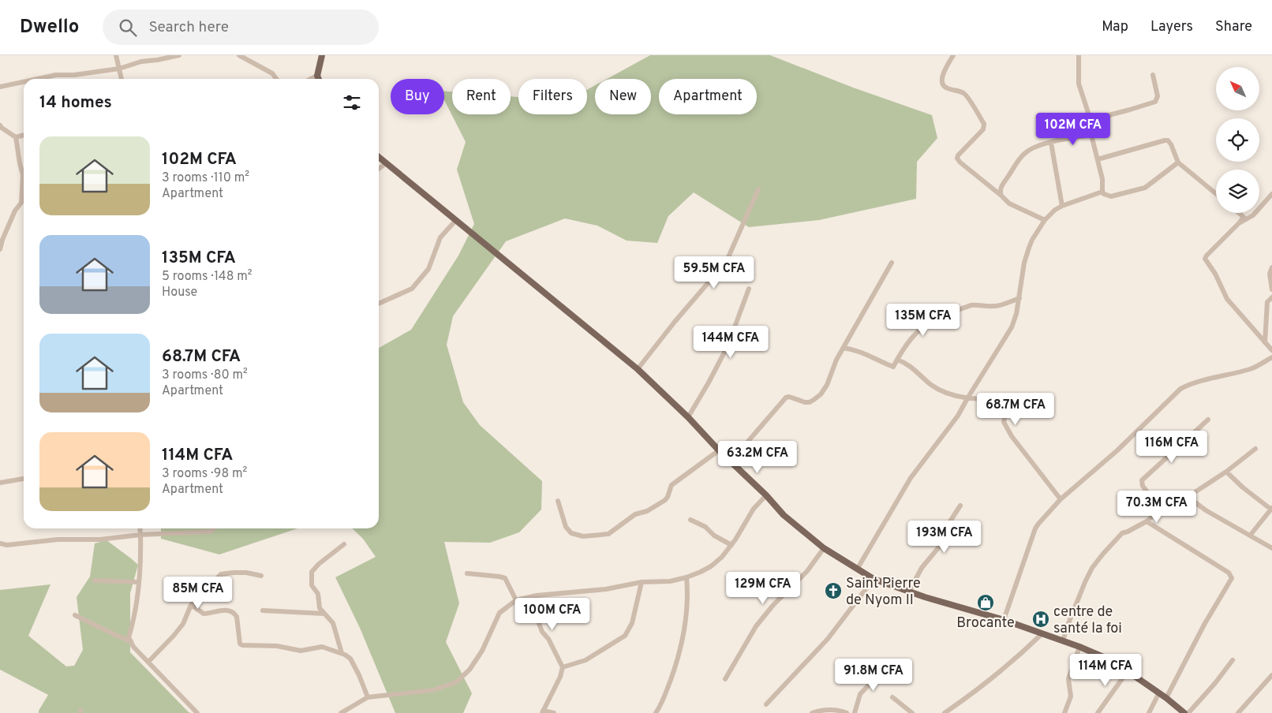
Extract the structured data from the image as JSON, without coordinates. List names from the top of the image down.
{
  "places": {
    "church": ["Saint Pierre de Nyom II"],
    "shop": ["Brocante"],
    "hospital": ["centre de santé la foi"]
  },
  "north": "top left",
  "page": {
    "header": "Dwello",
    "search": "Search here",
    "nav": ["Map", "Layers", "Share"],
    "chip": [
      "Buy",
      "Rent",
      "Filters",
      "New",
      "Apartment"
    ],
    "heading": "14 homes",
    "price": [
      "102M CFA",
      "59.5M CFA",
      "135M CFA",
      "144M CFA",
      "68.7M CFA",
      "116M CFA",
      "63.2M CFA",
      "70.3M CFA",
      "193M CFA",
      "129M CFA",
      "85M CFA",
      "100M CFA",
      "114M CFA",
      "91.8M CFA"
    ],
    "list": [
      {
        "name": "102M CFA",
        "note": "3 rooms · 110 m² · Apartment"
      },
      {
        "name": "135M CFA",
        "note": "5 rooms · 148 m² · House"
      },
      {
        "name": "68.7M CFA",
        "note": "3 rooms · 80 m² · Apartment"
      },
      {
        "name": "114M CFA",
        "note": "3 rooms · 98 m² · Apartment"
      }
    ]
  }
}
